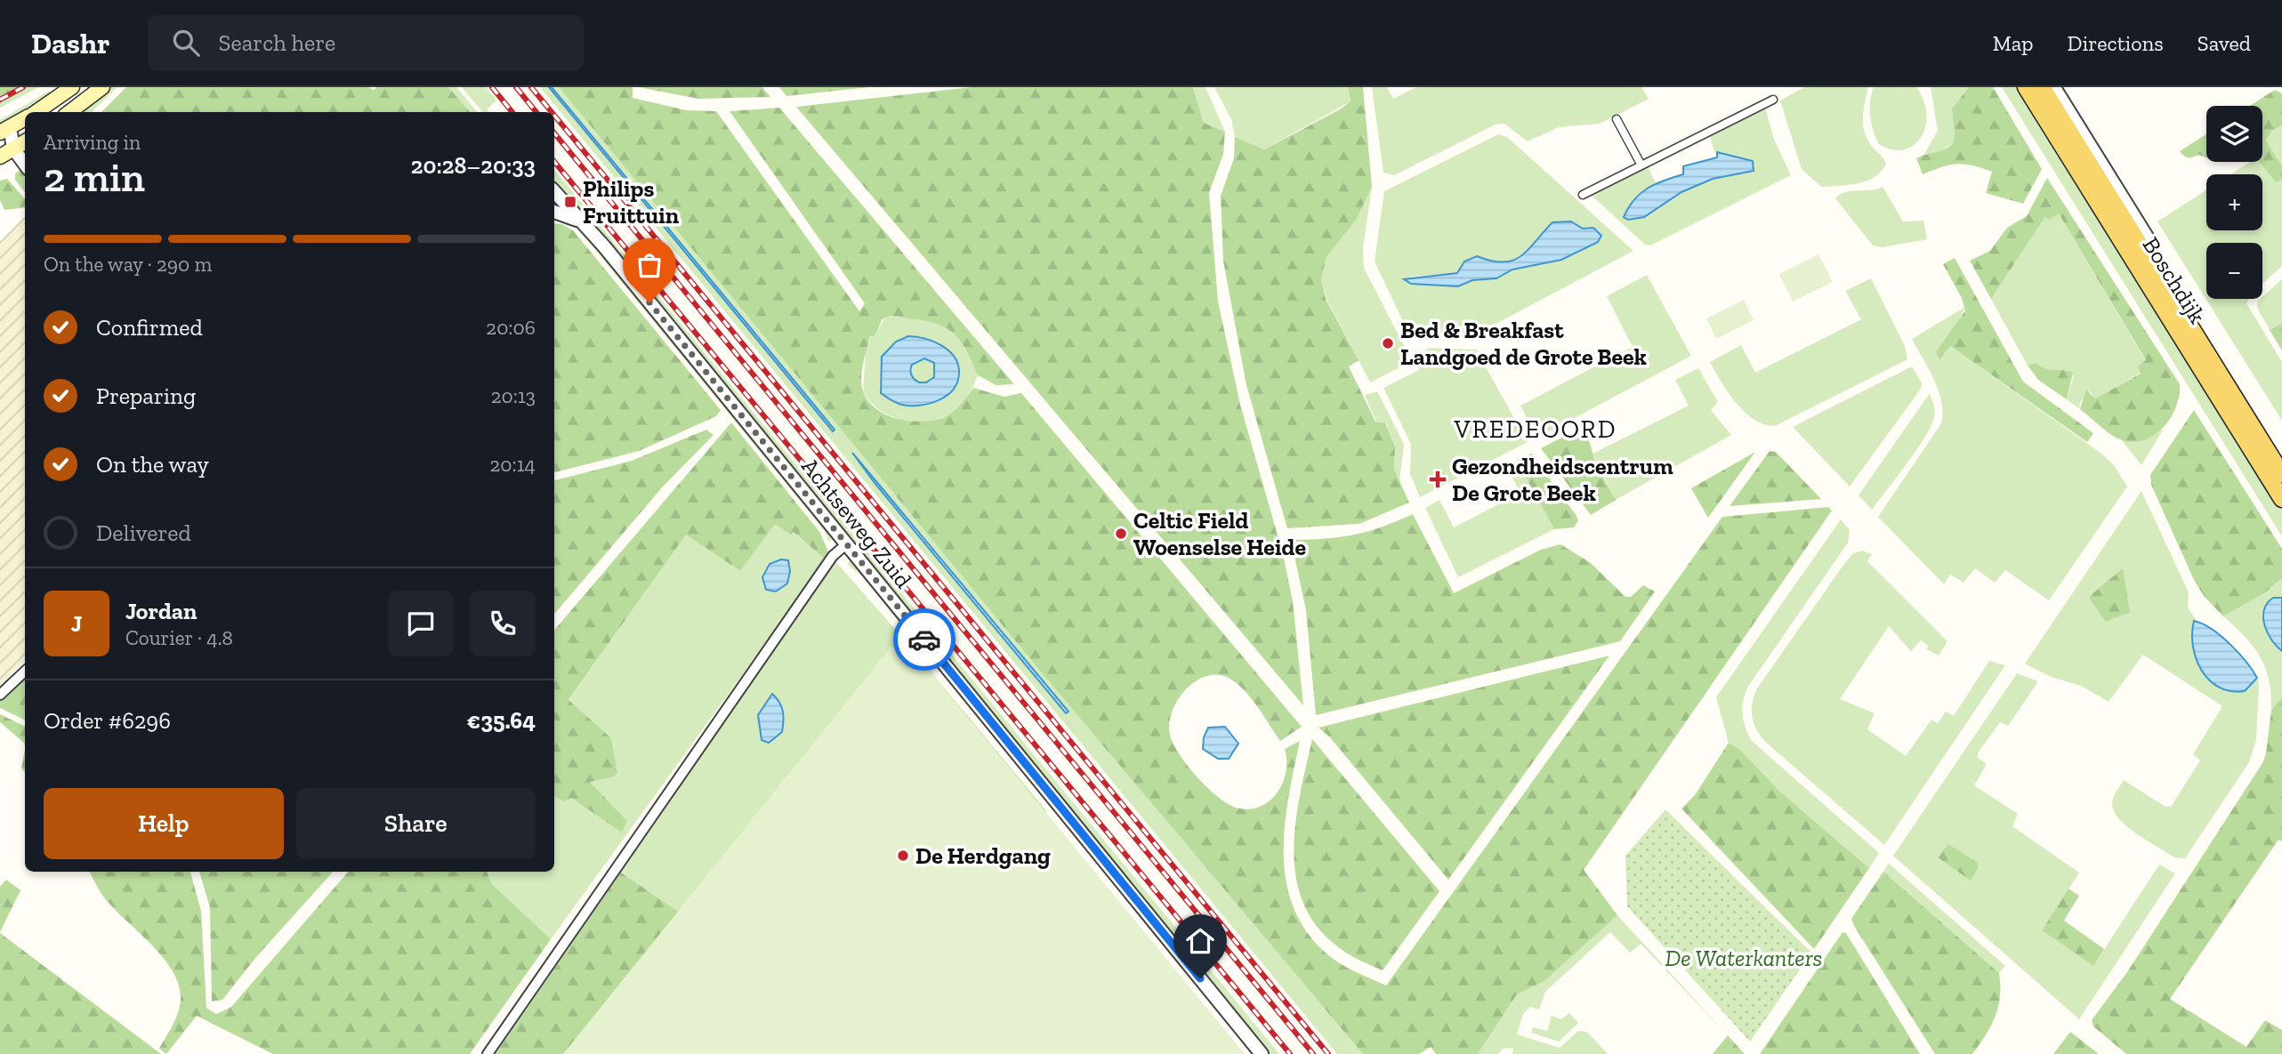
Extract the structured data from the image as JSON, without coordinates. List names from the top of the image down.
{
  "streets": {
    "main road": ["Boschdijk"],
    "street": ["Achtseweg Zuid"]
  },
  "districts": ["VREDEOORD"],
  "parks": ["De Waterkanters"],
  "places": {
    "transit": ["Philips Fruittuin"],
    "other": ["Bed & Breakfast Landgoed de Grote Beek", "Celtic Field Woenselse Heide", "De Herdgang"],
    "health": ["Gezondheidscentrum De Grote Beek"]
  },
  "page": {
    "header": "Dashr",
    "search": "Search here",
    "nav": ["Map", "Directions", "Saved"],
    "map_buttons": ["+", "−"],
    "heading": ["2 min", "Arriving in", "20:28–20:33"],
    "panel": [
      "Jordan",
      "Courier · 4.8",
      "Order #6296",
      "€35.64"
    ],
    "bar": "On the way · 290 m",
    "list": [
      ["Confirmed", "20:06"],
      ["Preparing", "20:13"],
      ["On the way", "20:14"],
      "Delivered"
    ],
    "round": "J",
    "buttons": ["Help", "Share"]
  }
}
